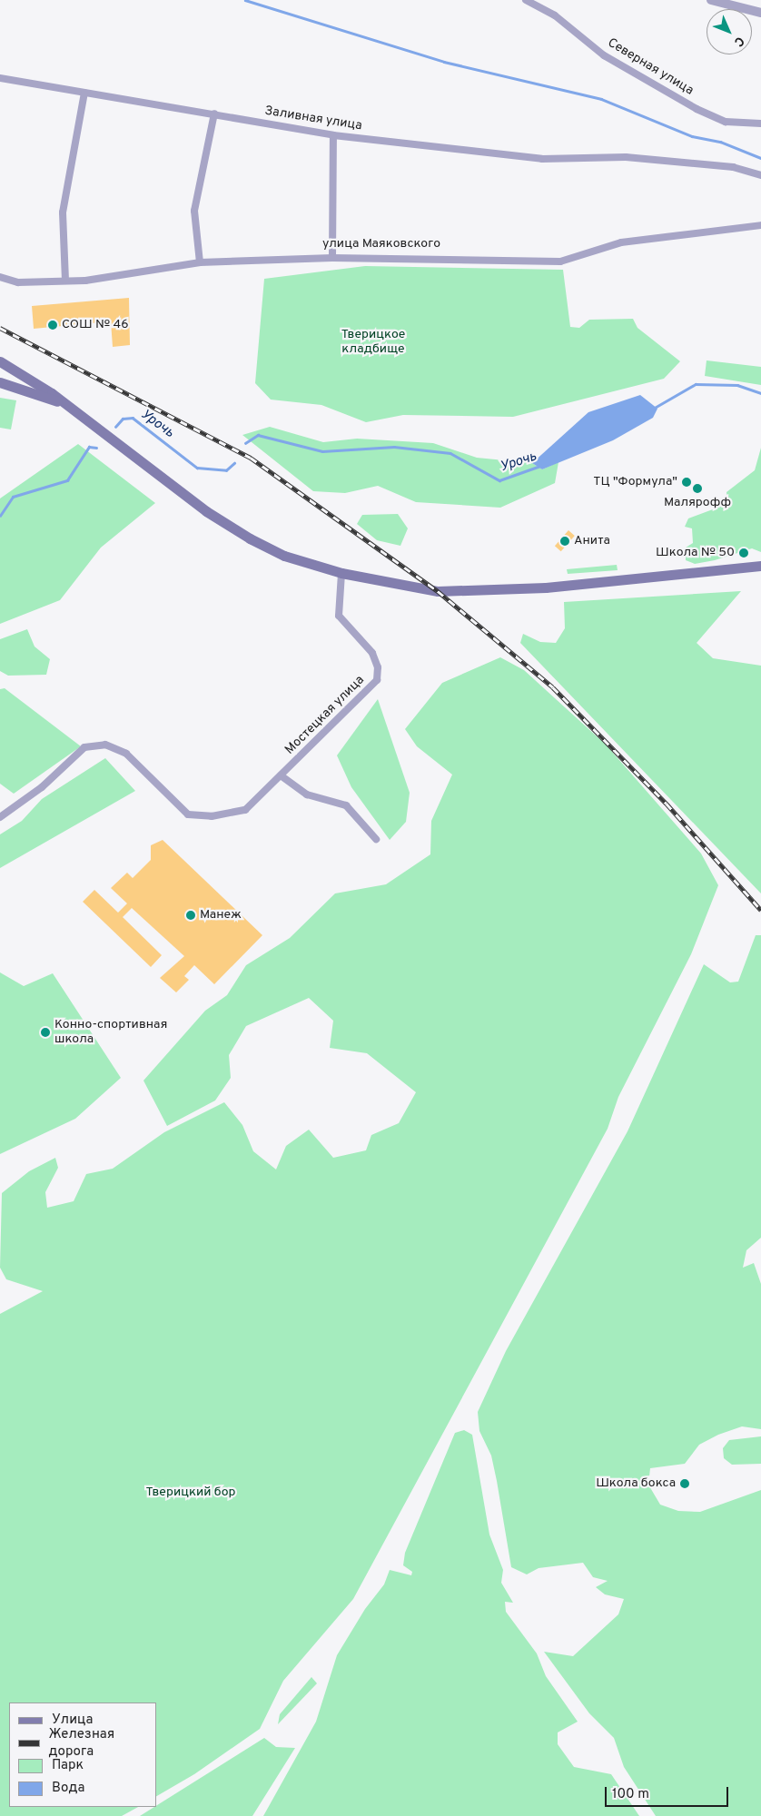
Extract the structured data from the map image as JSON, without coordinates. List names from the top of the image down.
{
  "streets": {
    "street": [
      "Северная улица",
      "Заливная улица",
      "улица Маяковского",
      "Мостецкая улица"
    ]
  },
  "water": ["Урочь"],
  "parks": ["Тверицкое кладбище", "Тверицкий бор"],
  "places": [
    "СОШ № 46",
    "ТЦ \"Формула\"",
    "Малярофф",
    "Анита",
    "Школа № 50",
    "Манеж",
    "Конно-спортивная школа",
    "Школа бокса"
  ],
  "legend": [
    "Улица",
    "Железная дорога",
    "Парк",
    "Вода"
  ],
  "scale_bar": "100 m",
  "north": "bottom right"
}
